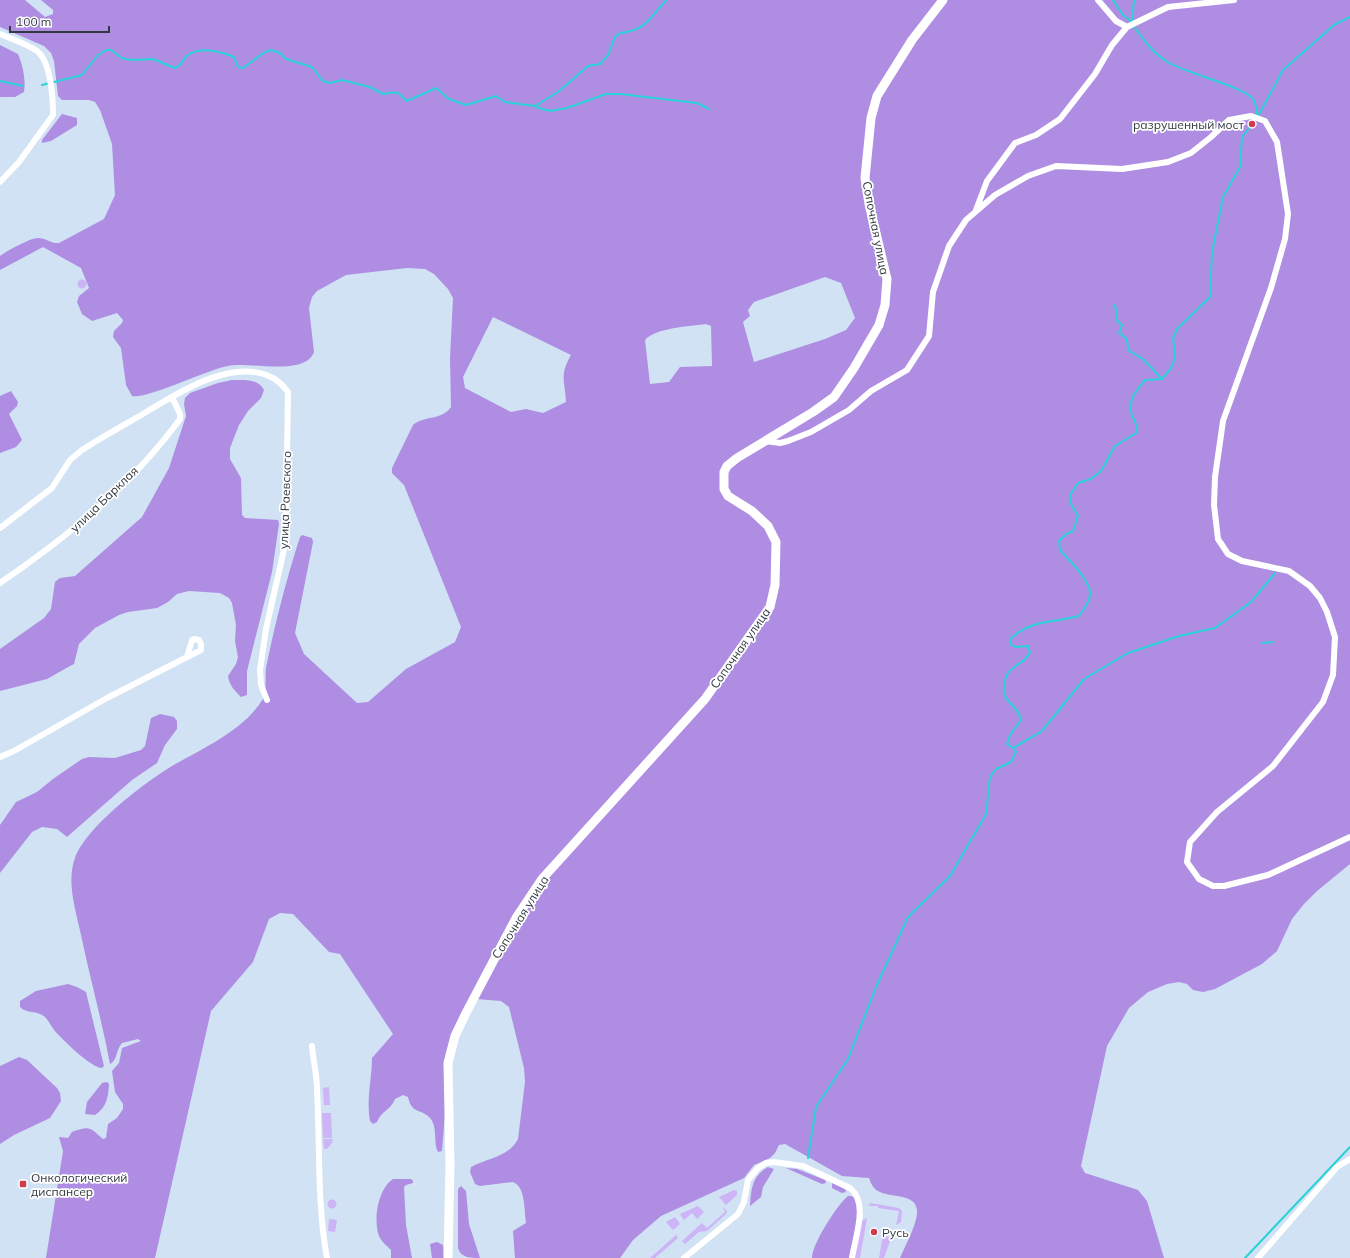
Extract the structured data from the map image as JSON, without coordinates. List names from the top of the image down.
{
  "streets": {
    "main road": ["Сопочная улица"],
    "street": ["улица Барклая", "улица Раевского"]
  },
  "crossings": [
    ["улица Барклая", "улица Раевского"]
  ],
  "places": {
    "other": ["разрушенный мост", "Русь"],
    "transit": ["Онкологический диспансер"]
  },
  "scale_bar": "100 m"
}
